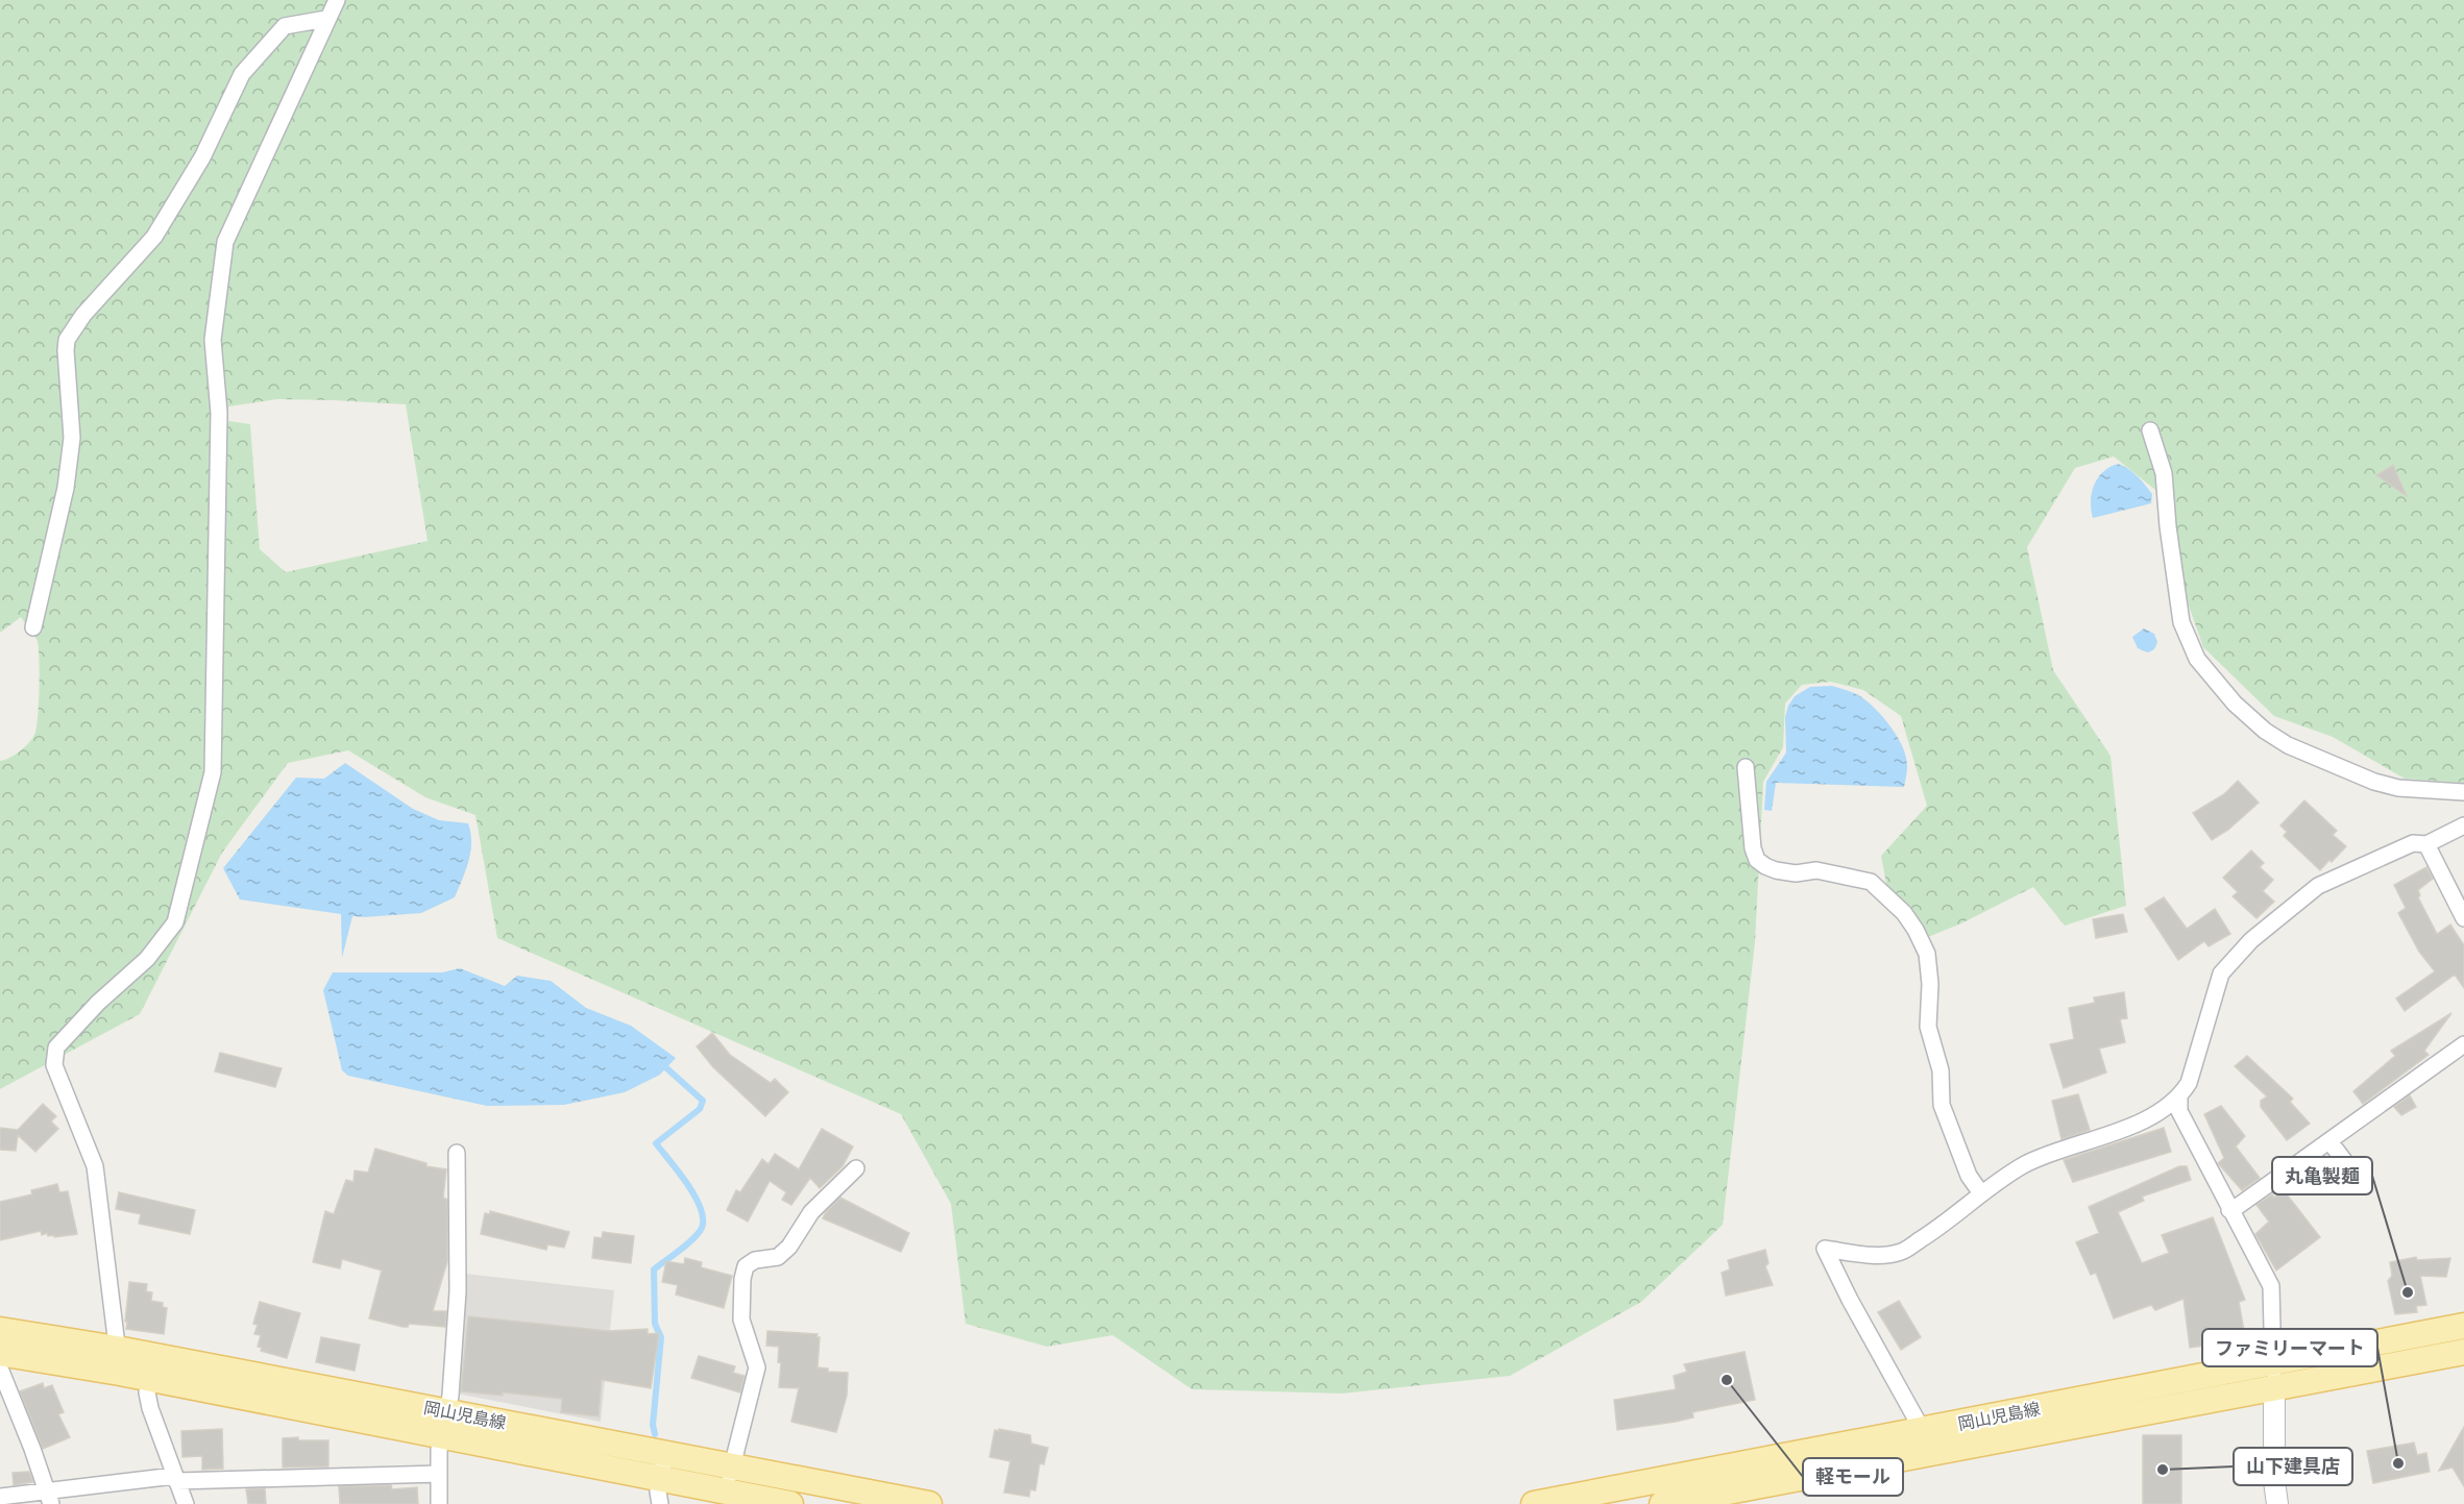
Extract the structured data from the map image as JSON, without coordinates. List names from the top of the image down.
{
  "streets": {
    "main road": ["岡山児島線"]
  },
  "places": [
    "丸亀製麺",
    "軽モール",
    "ファミリーマート",
    "山下建具店"
  ]
}
